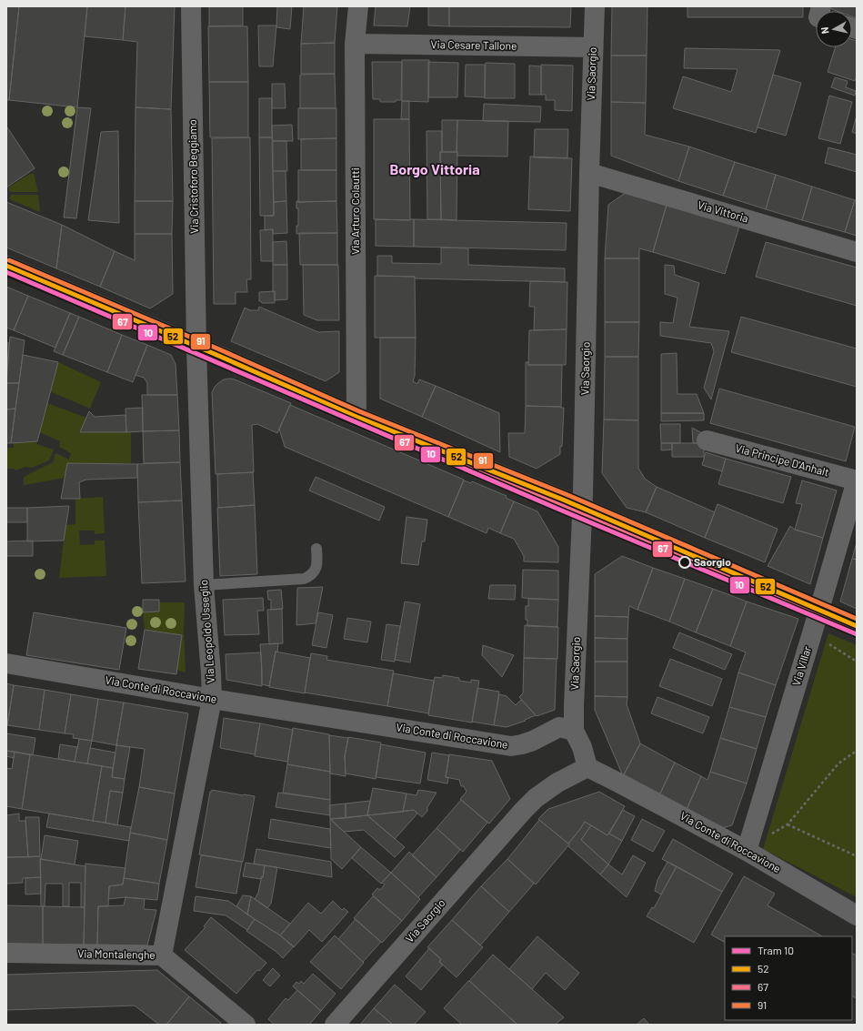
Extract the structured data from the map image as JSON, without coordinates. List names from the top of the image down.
{
  "streets": {
    "street": [
      "Via Cesare Tallone",
      "Via Saorgio",
      "Via Cristoforo Beggiamo",
      "Via Arturo Colautti",
      "Via Vittoria",
      "Via Principe D'Anhalt",
      "Via Leopoldo Usseglio",
      "Via Villar",
      "Via Conte di Roccavione",
      "Via Montalenghe"
    ]
  },
  "crossings": [
    ["Via Cesare Tallone", "Via Saorgio"],
    ["Via Cesare Tallone", "Via Arturo Colautti"],
    ["Via Saorgio", "Via Vittoria"],
    ["Via Saorgio", "Via Conte di Roccavione"],
    ["Via Cristoforo Beggiamo", "Via Leopoldo Usseglio"],
    ["Via Principe D'Anhalt", "Via Villar"],
    ["Via Leopoldo Usseglio", "Via Conte di Roccavione"],
    ["Via Leopoldo Usseglio", "Via Montalenghe"],
    ["Via Villar", "Via Conte di Roccavione"]
  ],
  "districts": ["Borgo Vittoria"],
  "places": ["Saorgio"],
  "lines": [
    "transit line 91",
    "transit line 52",
    "tram line 10",
    "transit line 67"
  ],
  "legend": [
    "Tram 10",
    "52",
    "67",
    "91"
  ],
  "north": "left"
}
